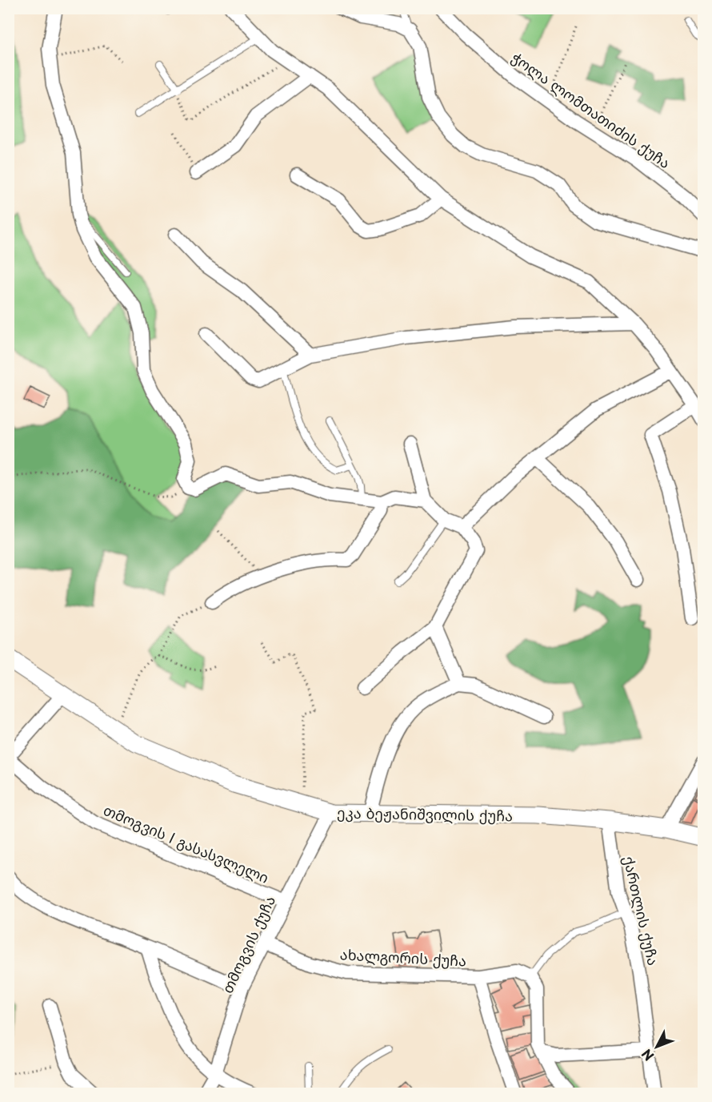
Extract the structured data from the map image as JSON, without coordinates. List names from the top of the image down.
{
  "streets": {
    "street": [
      "ჭოლა ლომთათიძის ქუჩა",
      "ეკა ბეჟანიშვილის ქუჩა",
      "თმოგვის I გასასვლელი",
      "ქართლის ქუჩა",
      "თმოგვის ქუჩა",
      "ახალგორის ქუჩა"
    ]
  },
  "crossings": [
    ["ეკა ბეჟანიშვილის ქუჩა", "ქართლის ქუჩა"],
    ["ეკა ბეჟანიშვილის ქუჩა", "თმოგვის ქუჩა"],
    ["თმოგვის I გასასვლელი", "თმოგვის ქუჩა"],
    ["თმოგვის ქუჩა", "ახალგორის ქუჩა"]
  ],
  "north": "bottom left"
}
